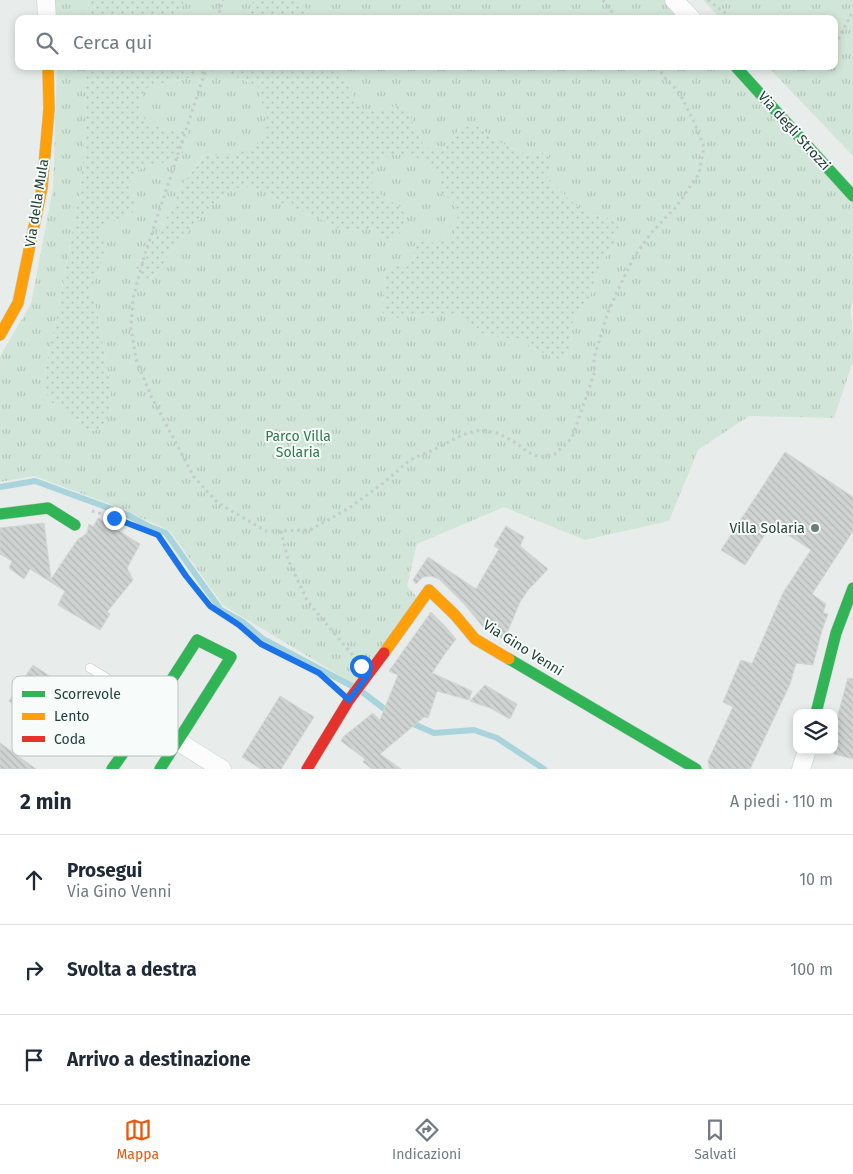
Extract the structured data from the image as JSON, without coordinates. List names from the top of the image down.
{
  "streets": {
    "street": ["Via degli Strozzi", "Via della Mula", "Via Gino Venni"]
  },
  "parks": ["Parco Villa Solaria"],
  "places": ["Villa Solaria"],
  "legend": ["Scorrevole", "Lento", "Coda"],
  "page": {
    "search": "Cerca qui",
    "heading": ["2 min", "A piedi · 110 m"],
    "list": [
      ["Prosegui", "Via Gino Venni", "10 m"],
      ["Svolta a destra", "100 m"],
      "Arrivo a destinazione"
    ],
    "nav": ["Mappa", "Indicazioni", "Salvati"]
  }
}
